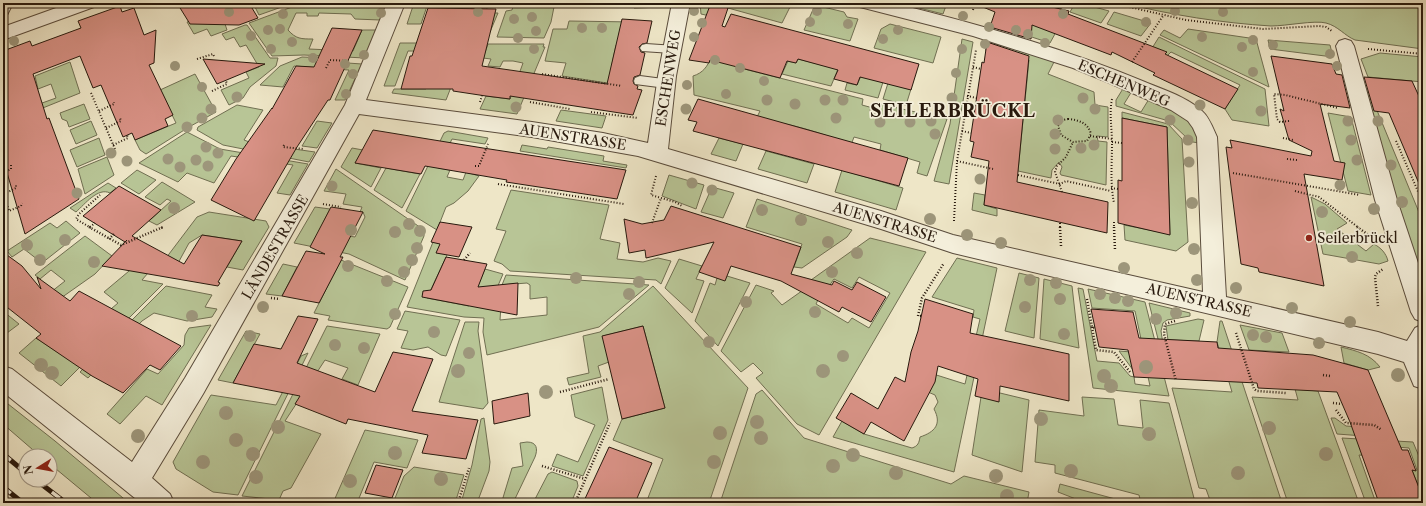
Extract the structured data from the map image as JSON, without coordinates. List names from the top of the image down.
{
  "streets": {
    "street": ["ESCHENWEG", "AUENSTRASSE", "LÄNDESTRASSE"]
  },
  "crossings": [
    ["ESCHENWEG", "AUENSTRASSE"],
    ["AUENSTRASSE", "LÄNDESTRASSE"]
  ],
  "districts": ["SEILERBRÜCKL"],
  "places": ["Seilerbrückl"],
  "north": "left"
}
